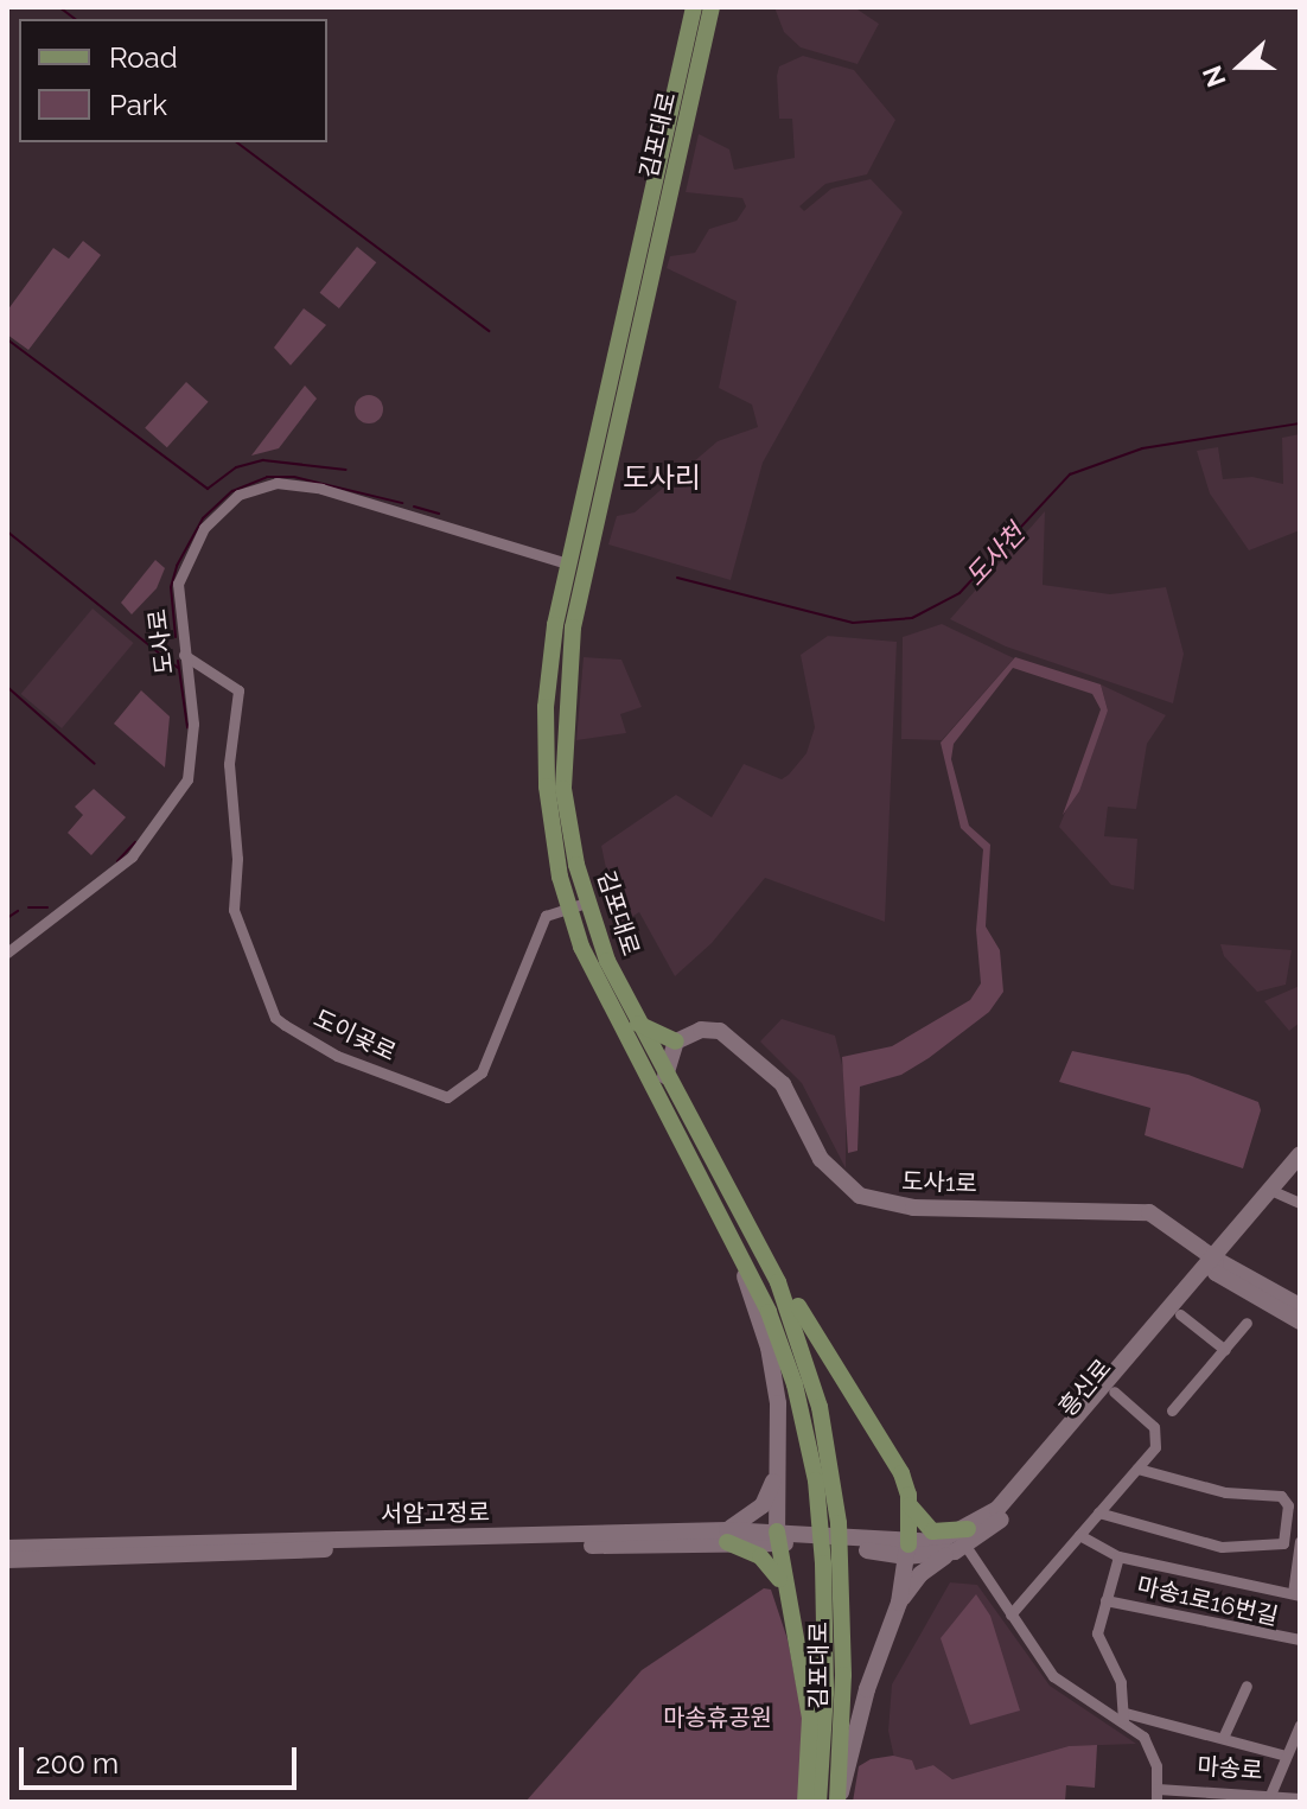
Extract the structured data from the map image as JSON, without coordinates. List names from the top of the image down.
{
  "streets": {
    "main road": [
      "김포대로",
      "도사1로",
      "흥신로",
      "서암고정로"
    ],
    "street": [
      "도사로",
      "도이곶로",
      "마송1로16번길",
      "마송로"
    ]
  },
  "crossings": [
    ["김포대로", "도사로"],
    ["김포대로", "도이곶로"],
    ["도사로", "도이곶로"],
    ["도사1로", "흥신로"],
    ["흥신로", "서암고정로"],
    ["흥신로", "마송1로16번길"],
    ["마송1로16번길", "마송로"]
  ],
  "districts": ["도사리"],
  "water": ["도사천"],
  "parks": ["마송휴공원"],
  "legend": ["Road", "Park"],
  "scale_bar": "200 m",
  "north": "left"
}
